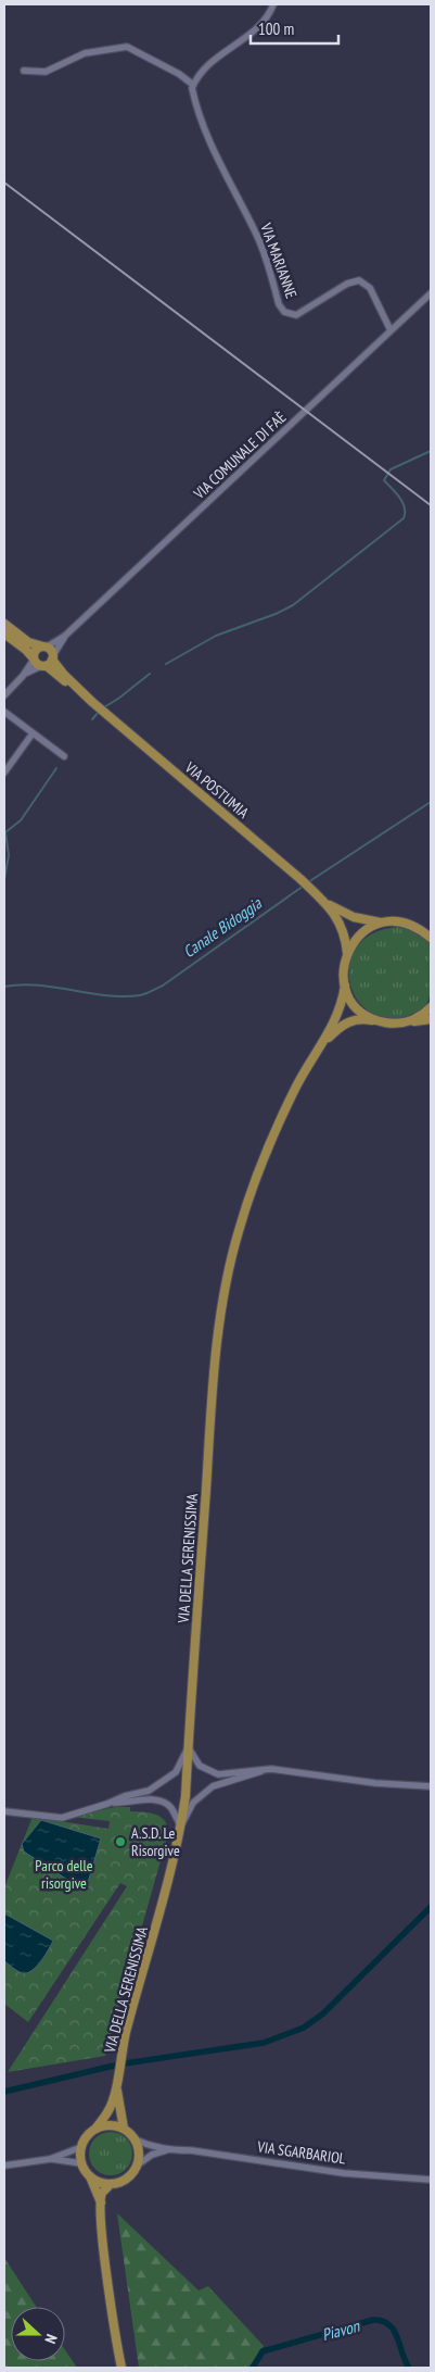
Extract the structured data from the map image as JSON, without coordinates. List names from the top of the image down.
{
  "streets": {
    "main road": ["VIA POSTUMIA", "VIA DELLA SERENISSIMA"],
    "street": ["VIA MARIANNE", "VIA COMUNALE DI FAÈ", "VIA SGARBARIOL"]
  },
  "crossings": [
    ["VIA MARIANNE", "VIA COMUNALE DI FAÈ"],
    ["VIA COMUNALE DI FAÈ", "VIA POSTUMIA"],
    ["VIA POSTUMIA", "VIA DELLA SERENISSIMA"],
    ["VIA DELLA SERENISSIMA", "VIA SGARBARIOL"]
  ],
  "water": ["Canale Bidoggia", "Piavon"],
  "parks": ["Parco delle risorgive"],
  "places": ["A.S.D. Le Risorgive"],
  "scale_bar": "100 m",
  "north": "right"
}
